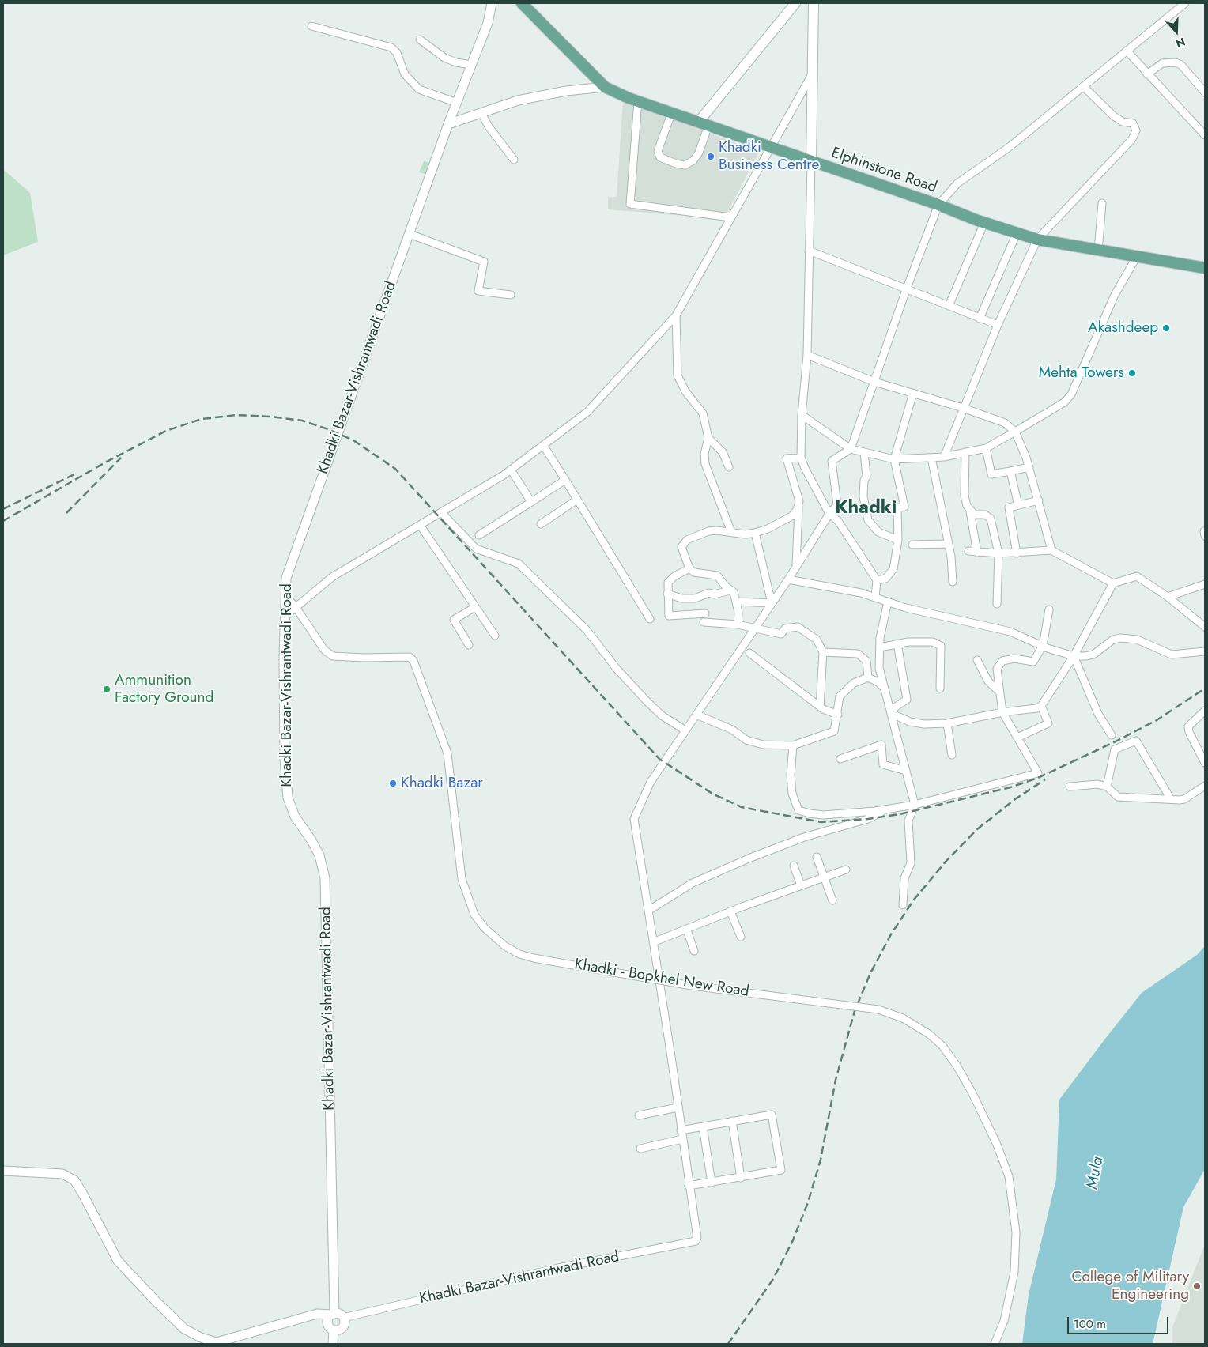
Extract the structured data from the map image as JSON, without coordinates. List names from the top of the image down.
{
  "streets": {
    "main road": ["Elphinstone Road"],
    "street": ["Khadki Bazar-Vishrantwadi Road", "Khadki - Bopkhel New Road"]
  },
  "crossings": [
    ["Khadki Bazar-Vishrantwadi Road", "Khadki - Bopkhel New Road"]
  ],
  "districts": ["Khadki"],
  "water": ["Mula"],
  "places": [
    "Khadki Business Centre",
    "Akashdeep",
    "Mehta Towers",
    "Ammunition Factory Ground",
    "Khadki Bazar",
    "College of Military Engineering"
  ],
  "scale_bar": "100 m",
  "north": "bottom"
}
